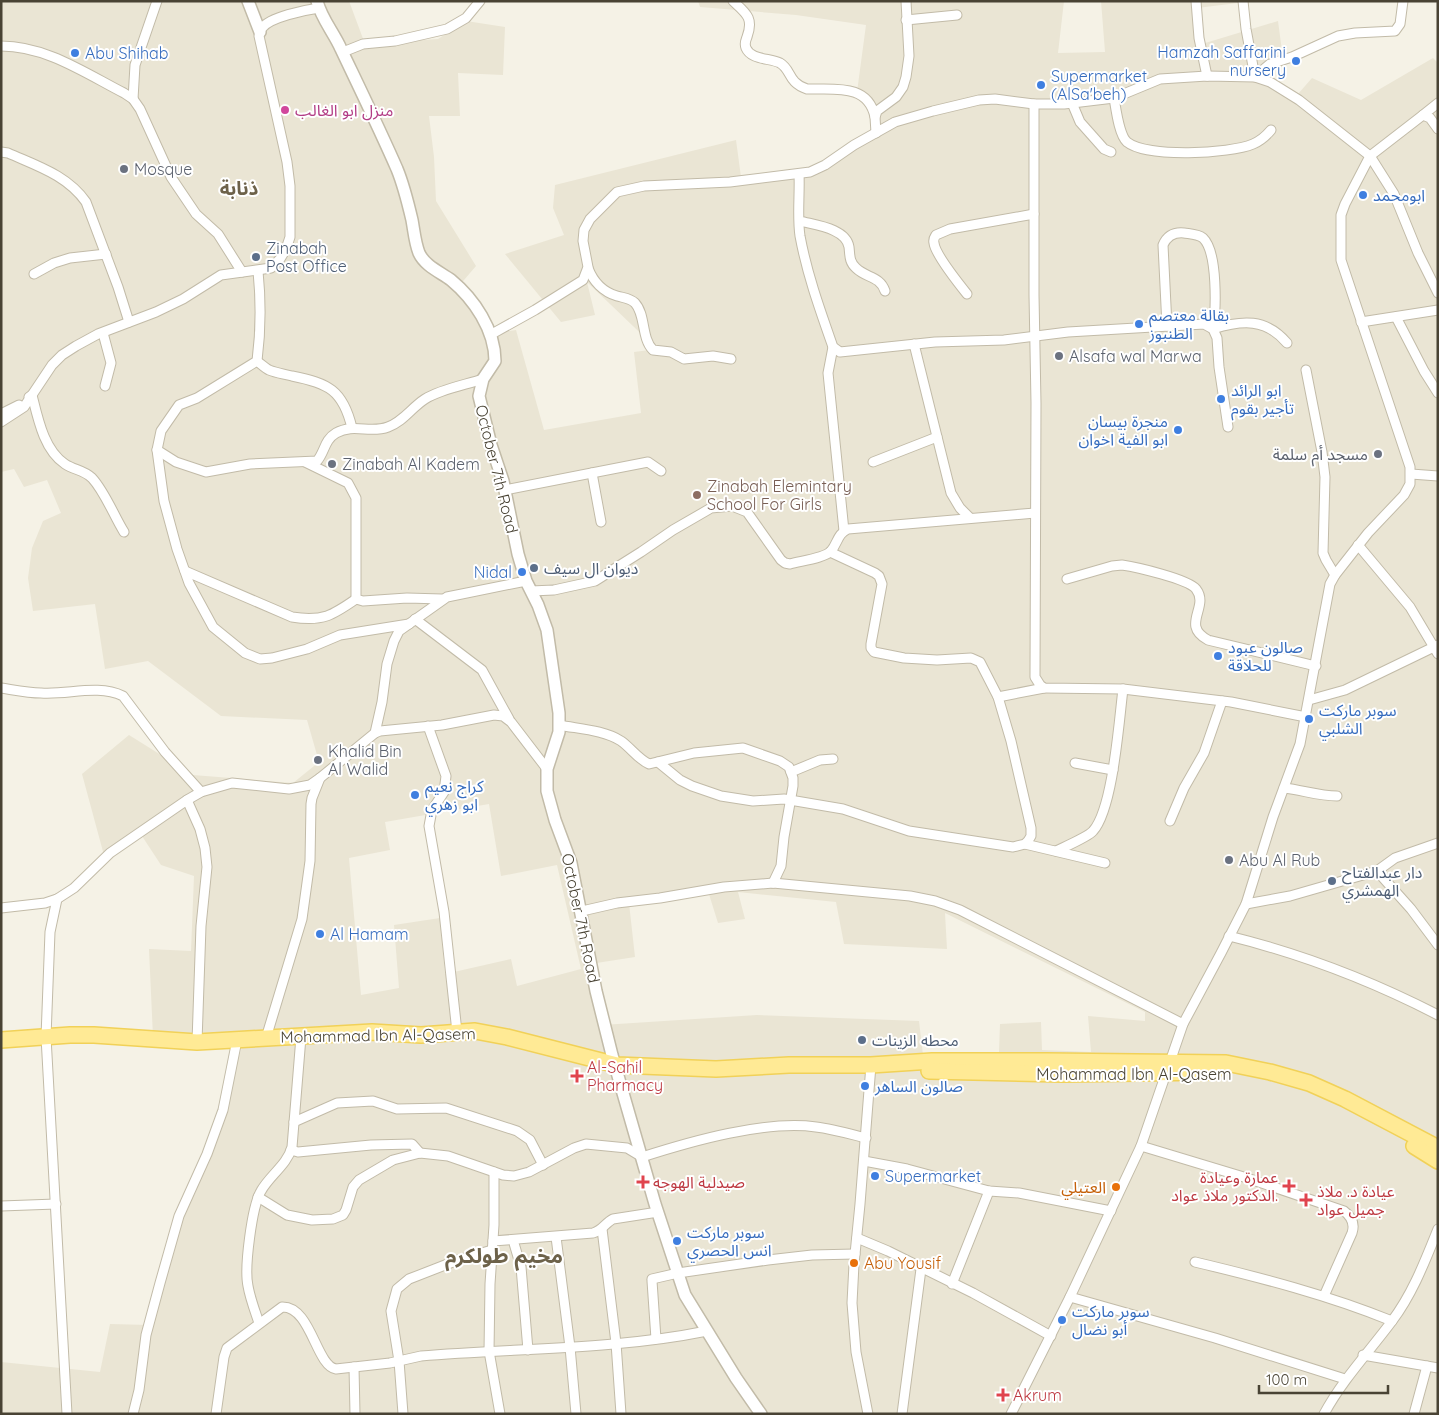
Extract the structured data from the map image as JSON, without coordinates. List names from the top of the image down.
{
  "streets": {
    "main road": ["Mohammad Ibn Al-Qasem"],
    "street": ["October 7th Road"]
  },
  "crossings": [
    ["October 7th Road", "Mohammad Ibn Al-Qasem"]
  ],
  "districts": ["ذنابة", "مخيم طولكرم"],
  "places": {
    "other": [
      "Abu Shihab",
      "Hamzah Saffarini nursery",
      "Supermarket (AlSa'beh)",
      "منزل ابو الغالب",
      "Mosque",
      "ابومحمد",
      "Zinabah Post Office",
      "بقالة معتصم الطنبوز",
      "Alsafa wal Marwa",
      "ابو الرائد تأجير بقوم",
      "منجرة بيسان ابو الفية اخوان",
      "مسجد أم سلمة",
      "Zinabah Al Kadem",
      "Zinabah Elemintary School For Girls",
      "ديوان ال سيف",
      "Nidal",
      "صالون عبود للحلاقة",
      "سوبر ماركت الشلبي",
      "Khalid Bin Al Walid",
      "كراج نعيم ابو زهري",
      "Abu Al Rub",
      "دار عبدالفتاح الهمشري",
      "Al Hamam",
      "محطه الزينات",
      "صالون الساهر",
      "Supermarket",
      "العتيلي",
      "سوبر ماركت انس الحصري",
      "Abu Yousif",
      "سوبر ماركت أبو نضال"
    ],
    "health": [
      "Al-Sahil Pharmacy",
      "صيدلية الهوجه",
      "عمارة وعيادة الدكتور ملاذ عواد.",
      "عيادة د. ملاذ جميل عواد",
      "Akrum"
    ]
  },
  "scale_bar": "100 m"
}
